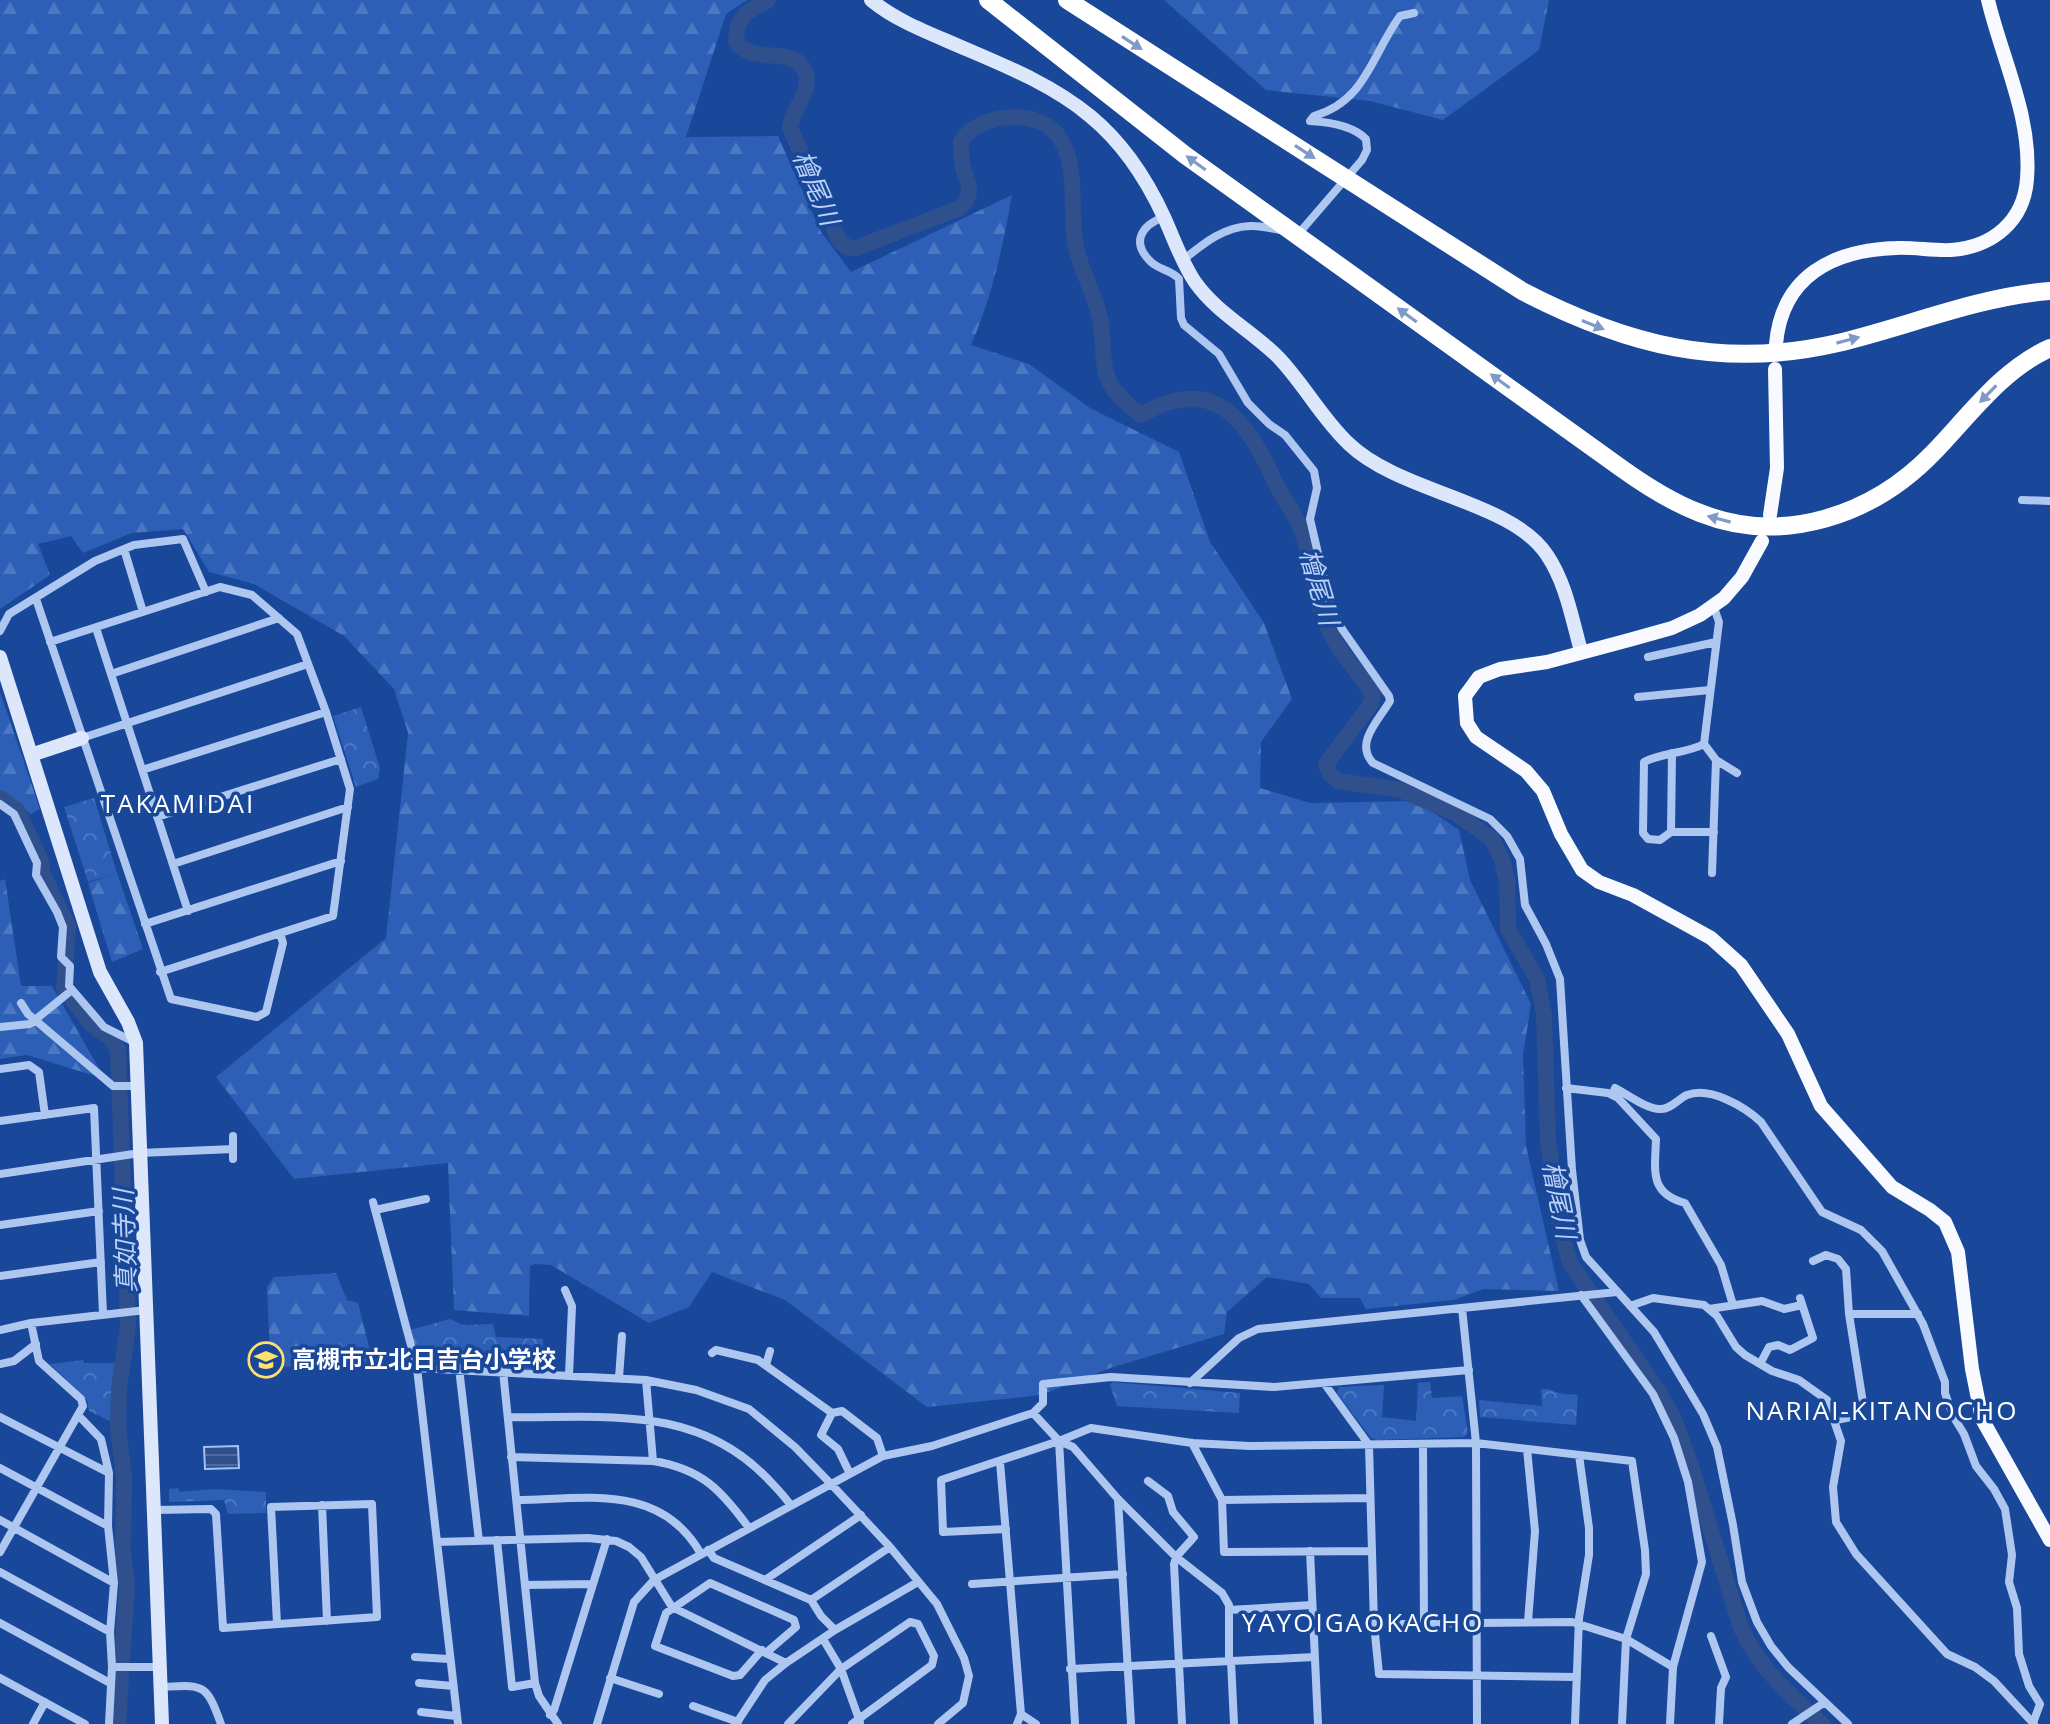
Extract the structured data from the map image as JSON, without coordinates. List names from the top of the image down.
{
  "districts": ["TAKAMIDAI", "NARIAI-KITANOCHO", "YAYOIGAOKACHO"],
  "water": ["檜尾川", "真如寺川"],
  "places": {
    "school or university": ["高槻市立北日吉台小学校"]
  }
}
